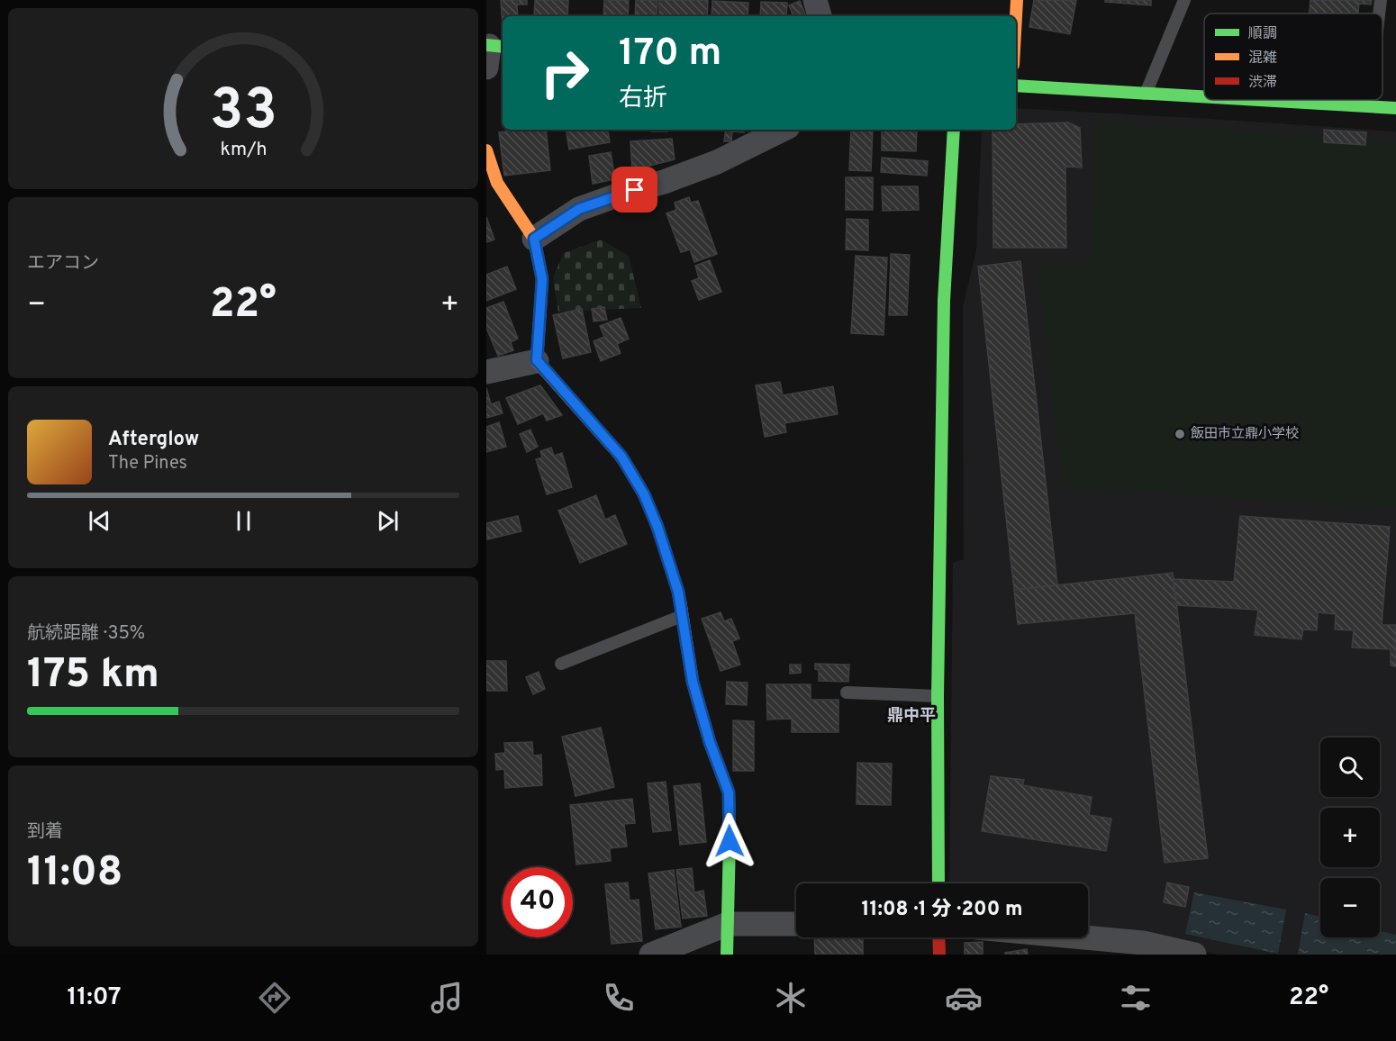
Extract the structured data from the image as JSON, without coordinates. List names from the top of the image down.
{
  "districts": ["鼎中平"],
  "places": ["飯田市立鼎小学校"],
  "legend": ["順調", "混雑", "渋滞"],
  "page": {
    "turn": ["170 m", "右折"],
    "tile": [
      "エアコン",
      ["航続距離 · 35%", "175 km"],
      ["到着", "11:08"]
    ],
    "heat": ["−", "22°", "+"],
    "song": ["Afterglow", "The Pines"],
    "map_buttons": ["+", "−"],
    "limit": "40",
    "trip": "11:08 · 1 分 · 200 m",
    "tabs": ["11:07", "22°"],
    "gauge": ["33", "km/h"]
  }
}
